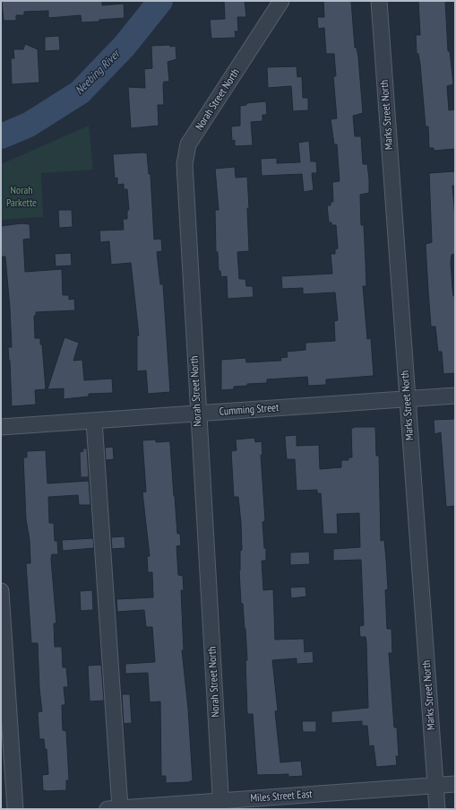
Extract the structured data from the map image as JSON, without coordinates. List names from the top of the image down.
{
  "streets": {
    "street": [
      "Norah Street North",
      "Marks Street North",
      "Cumming Street",
      "Miles Street East"
    ]
  },
  "crossings": [
    ["Norah Street North", "Cumming Street"],
    ["Norah Street North", "Miles Street East"],
    ["Marks Street North", "Cumming Street"],
    ["Marks Street North", "Miles Street East"]
  ],
  "water": ["Neebing River"],
  "parks": ["Norah Parkette"]
}
